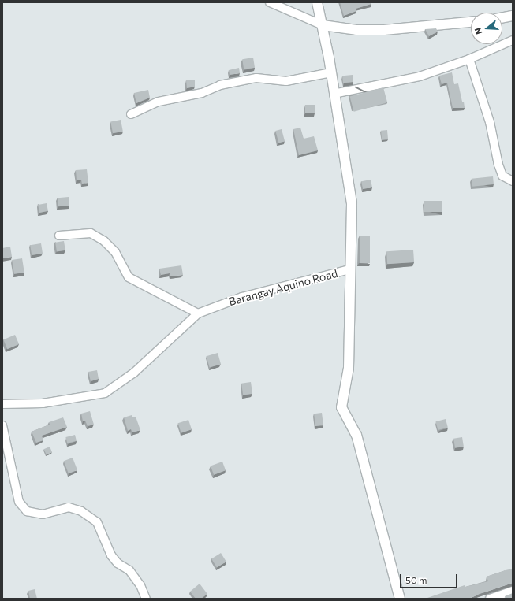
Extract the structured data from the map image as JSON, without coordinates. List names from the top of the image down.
{
  "streets": {
    "street": ["Barangay Aquino Road"]
  },
  "scale_bar": "50 m",
  "north": "left"
}
